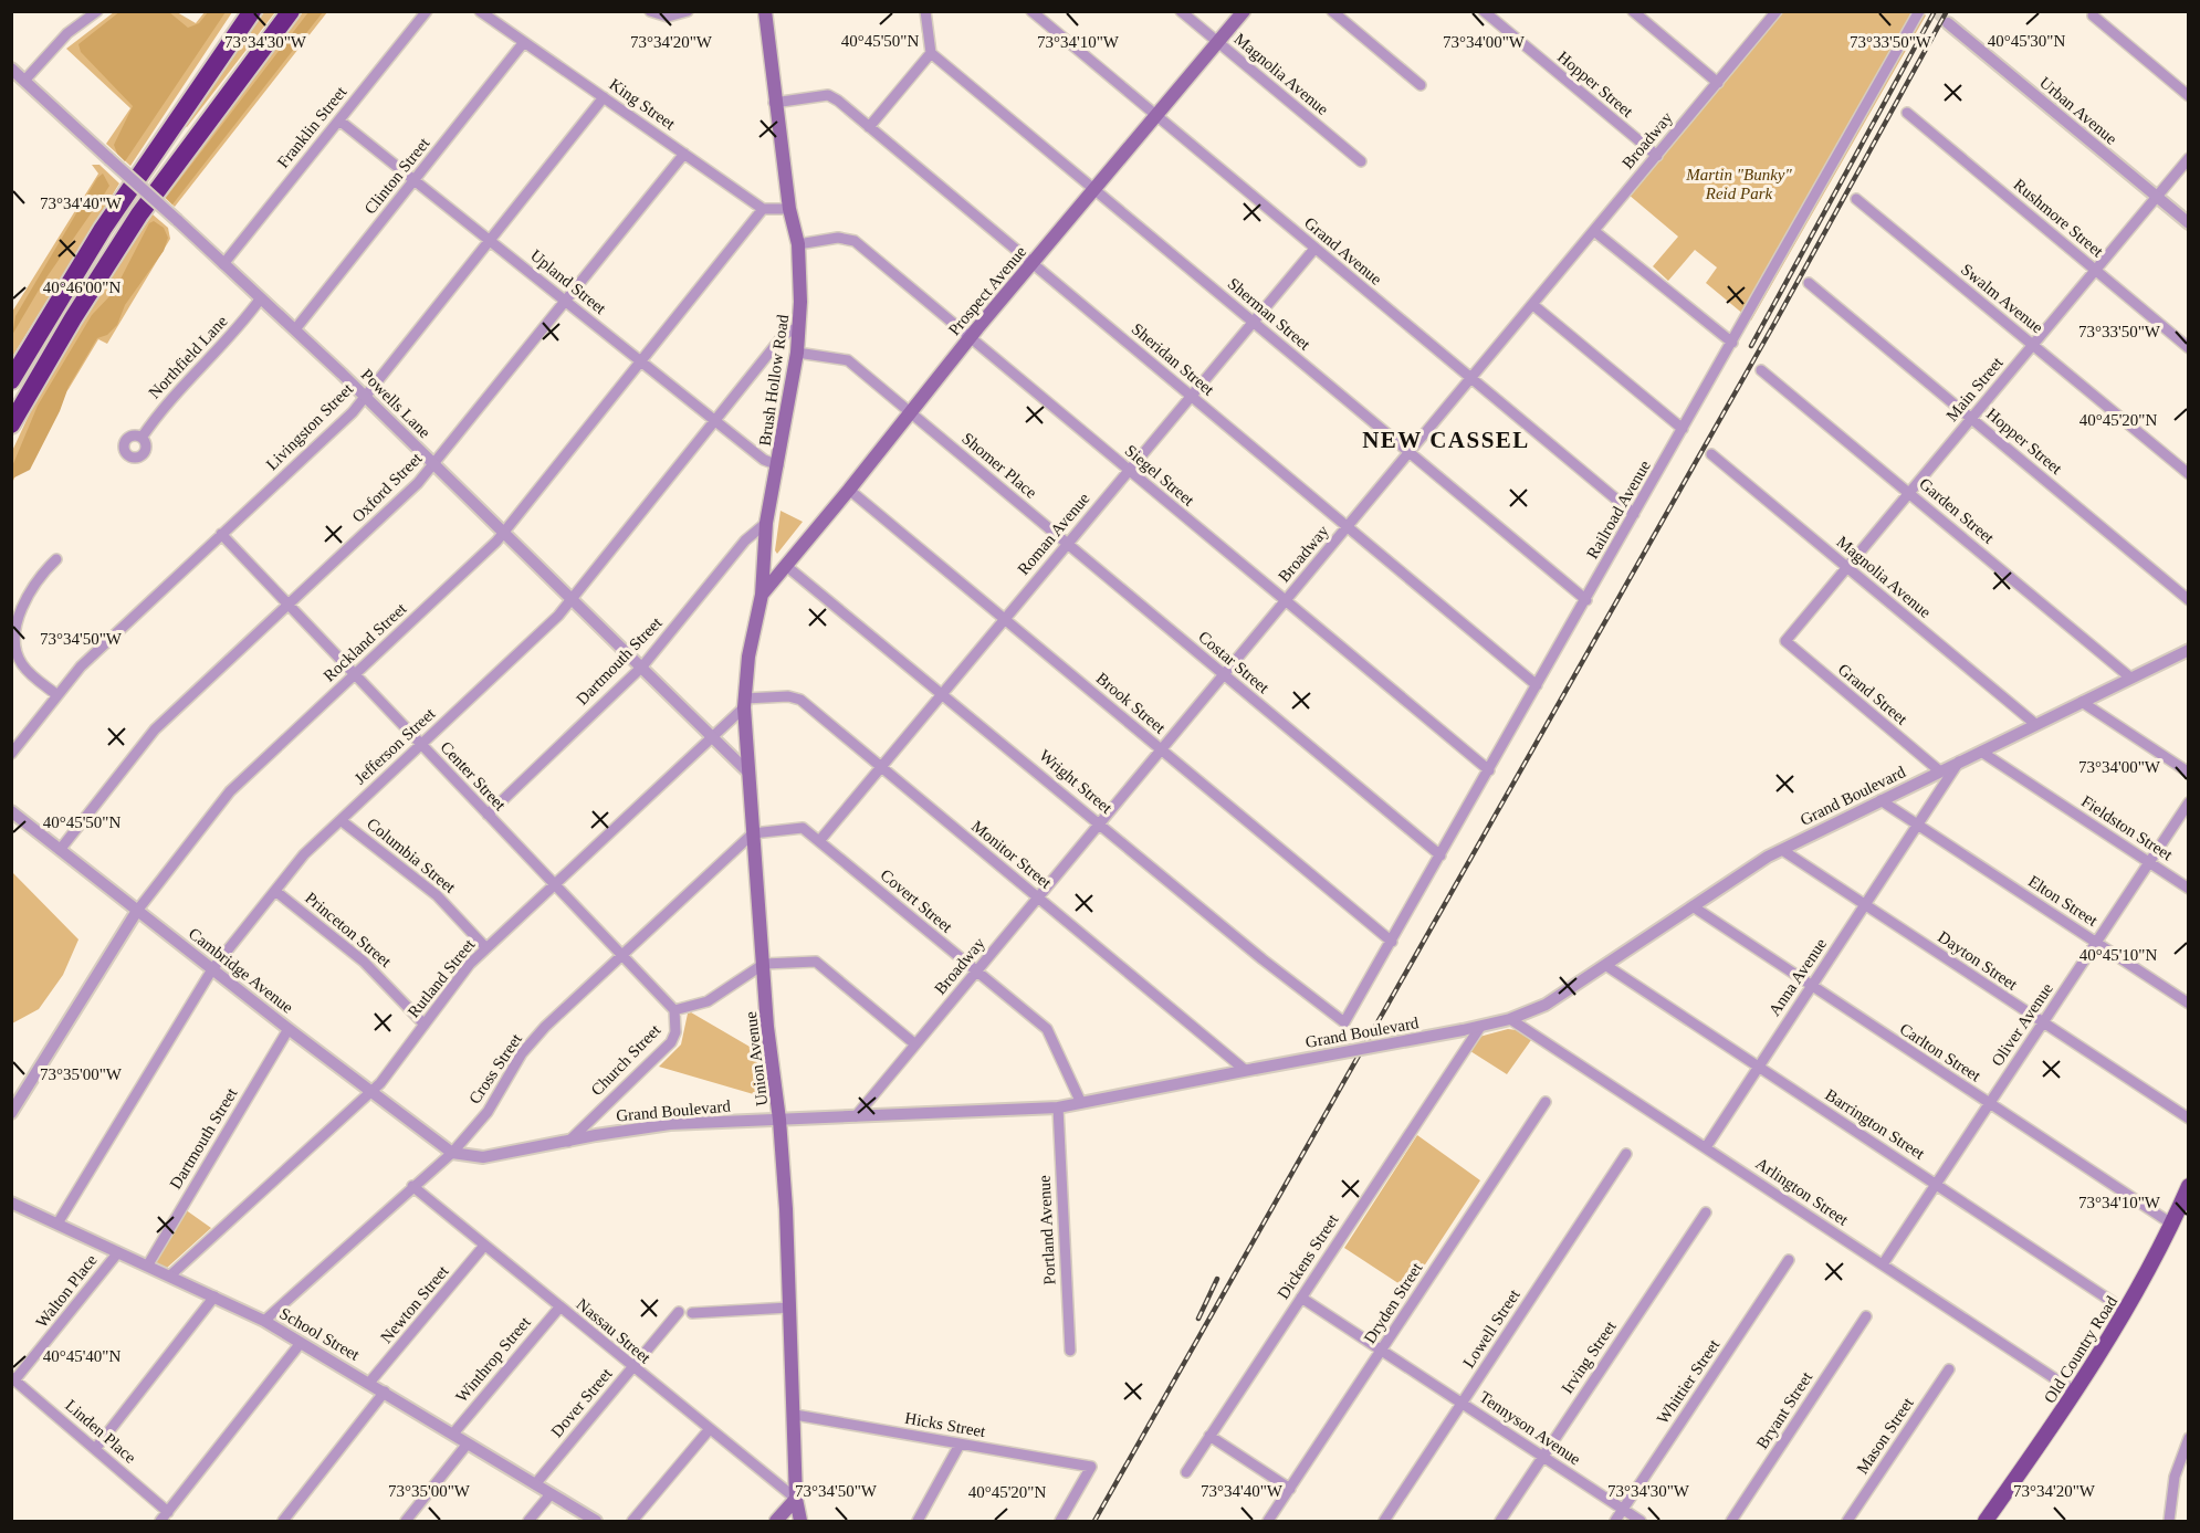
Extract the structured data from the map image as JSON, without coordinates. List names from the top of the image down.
{
  "streets": {
    "main road": [
      "Prospect Avenue",
      "Brush Hollow Road",
      "Union Avenue",
      "Old Country Road"
    ],
    "street": [
      "Magnolia Avenue",
      "Hopper Street",
      "King Street",
      "Urban Avenue",
      "Franklin Street",
      "Broadway",
      "Clinton Street",
      "Rushmore Street",
      "Grand Avenue",
      "Upland Street",
      "Swalm Avenue",
      "Sherman Street",
      "Northfield Lane",
      "Sheridan Street",
      "Main Street",
      "Powells Lane",
      "Livingston Street",
      "Shomer Place",
      "Siegel Street",
      "Oxford Street",
      "Railroad Avenue",
      "Garden Street",
      "Roman Avenue",
      "Rockland Street",
      "Dartmouth Street",
      "Costar Street",
      "Grand Street",
      "Brook Street",
      "Jefferson Street",
      "Center Street",
      "Wright Street",
      "Grand Boulevard",
      "Fieldston Street",
      "Monitor Street",
      "Columbia Street",
      "Covert Street",
      "Elton Street",
      "Princeton Street",
      "Dayton Street",
      "Cambridge Avenue",
      "Anna Avenue",
      "Rutland Street",
      "Oliver Avenue",
      "Carlton Street",
      "Church Street",
      "Cross Street",
      "Barrington Street",
      "Arlington Street",
      "Portland Avenue",
      "Dickens Street",
      "Walton Place",
      "Dryden Street",
      "Newton Street",
      "Lowell Street",
      "Nassau Street",
      "School Street",
      "Irving Street",
      "Winthrop Street",
      "Whittier Street",
      "Dover Street",
      "Bryant Street",
      "Hicks Street",
      "Tennyson Avenue",
      "Linden Place",
      "Mason Street"
    ]
  },
  "crossings": [
    ["Magnolia Avenue", "Prospect Avenue"],
    ["Magnolia Avenue", "Main Street"],
    ["Magnolia Avenue", "Grand Boulevard"],
    ["Hopper Street", "Broadway"],
    ["Hopper Street", "Main Street"],
    ["King Street", "Clinton Street"],
    ["King Street", "Livingston Street"],
    ["King Street", "Oxford Street"],
    ["King Street", "Rockland Street"],
    ["Urban Avenue", "Main Street"],
    ["Franklin Street", "Upland Street"],
    ["Franklin Street", "Powells Lane"],
    ["Broadway", "Grand Avenue"],
    ["Broadway", "Sherman Street"],
    ["Broadway", "Sheridan Street"],
    ["Broadway", "Siegel Street"],
    ["Broadway", "Costar Street"],
    ["Broadway", "Brook Street"],
    ["Broadway", "Wright Street"],
    ["Broadway", "Grand Boulevard"],
    ["Broadway", "Monitor Street"],
    ["Broadway", "Covert Street"],
    ["Clinton Street", "Upland Street"],
    ["Clinton Street", "Powells Lane"],
    ["Rushmore Street", "Main Street"],
    ["Grand Avenue", "Prospect Avenue"],
    ["Grand Avenue", "Railroad Avenue"],
    ["Grand Avenue", "Roman Avenue"],
    ["Upland Street", "Brush Hollow Road"],
    ["Upland Street", "Livingston Street"],
    ["Upland Street", "Oxford Street"],
    ["Upland Street", "Rockland Street"],
    ["Upland Street", "Jefferson Street"],
    ["Prospect Avenue", "Sherman Street"],
    ["Prospect Avenue", "Sheridan Street"],
    ["Prospect Avenue", "Brush Hollow Road"],
    ["Prospect Avenue", "Shomer Place"],
    ["Prospect Avenue", "Siegel Street"],
    ["Prospect Avenue", "Brook Street"],
    ["Prospect Avenue", "Wright Street"],
    ["Prospect Avenue", "Union Avenue"],
    ["Swalm Avenue", "Main Street"],
    ["Sherman Street", "Railroad Avenue"],
    ["Sherman Street", "Roman Avenue"],
    ["Northfield Lane", "Powells Lane"],
    ["Sheridan Street", "Brush Hollow Road"],
    ["Sheridan Street", "Railroad Avenue"],
    ["Sheridan Street", "Roman Avenue"],
    ["Brush Hollow Road", "Shomer Place"],
    ["Brush Hollow Road", "Siegel Street"],
    ["Brush Hollow Road", "Dartmouth Street"],
    ["Brush Hollow Road", "Jefferson Street"],
    ["Brush Hollow Road", "Union Avenue"],
    ["Main Street", "Garden Street"],
    ["Main Street", "Grand Street"],
    ["Powells Lane", "Livingston Street"],
    ["Powells Lane", "Oxford Street"],
    ["Powells Lane", "Rockland Street"],
    ["Powells Lane", "Dartmouth Street"],
    ["Powells Lane", "Jefferson Street"],
    ["Powells Lane", "Rutland Street"],
    ["Powells Lane", "Union Avenue"],
    ["Livingston Street", "Center Street"],
    ["Shomer Place", "Roman Avenue"],
    ["Shomer Place", "Costar Street"],
    ["Siegel Street", "Railroad Avenue"],
    ["Siegel Street", "Roman Avenue"],
    ["Oxford Street", "Center Street"],
    ["Oxford Street", "Cambridge Avenue"],
    ["Railroad Avenue", "Costar Street"],
    ["Railroad Avenue", "Brook Street"],
    ["Railroad Avenue", "Wright Street"],
    ["Garden Street", "Grand Boulevard"],
    ["Roman Avenue", "Costar Street"],
    ["Roman Avenue", "Brook Street"],
    ["Roman Avenue", "Wright Street"],
    ["Roman Avenue", "Monitor Street"],
    ["Roman Avenue", "Covert Street"],
    ["Rockland Street", "Center Street"],
    ["Rockland Street", "Cambridge Avenue"],
    ["Dartmouth Street", "Center Street"],
    ["Dartmouth Street", "Cambridge Avenue"],
    ["Dartmouth Street", "School Street"],
    ["Grand Street", "Grand Boulevard"],
    ["Jefferson Street", "Center Street"],
    ["Jefferson Street", "Columbia Street"],
    ["Jefferson Street", "Princeton Street"],
    ["Jefferson Street", "Cambridge Avenue"],
    ["Jefferson Street", "School Street"],
    ["Center Street", "Rutland Street"],
    ["Center Street", "Church Street"],
    ["Center Street", "Cross Street"],
    ["Grand Boulevard", "Fieldston Street"],
    ["Grand Boulevard", "Monitor Street"],
    ["Grand Boulevard", "Covert Street"],
    ["Grand Boulevard", "Dayton Street"],
    ["Grand Boulevard", "Cambridge Avenue"],
    ["Grand Boulevard", "Anna Avenue"],
    ["Grand Boulevard", "Carlton Street"],
    ["Grand Boulevard", "Union Avenue"],
    ["Grand Boulevard", "Church Street"],
    ["Grand Boulevard", "Cross Street"],
    ["Grand Boulevard", "Barrington Street"],
    ["Grand Boulevard", "Arlington Street"],
    ["Grand Boulevard", "Portland Avenue"],
    ["Grand Boulevard", "Dickens Street"],
    ["Fieldston Street", "Oliver Avenue"],
    ["Monitor Street", "Rutland Street"],
    ["Monitor Street", "Union Avenue"],
    ["Columbia Street", "Rutland Street"],
    ["Covert Street", "Union Avenue"],
    ["Covert Street", "Cross Street"],
    ["Elton Street", "Anna Avenue"],
    ["Elton Street", "Oliver Avenue"],
    ["Princeton Street", "Rutland Street"],
    ["Dayton Street", "Anna Avenue"],
    ["Dayton Street", "Oliver Avenue"],
    ["Cambridge Avenue", "Rutland Street"],
    ["Cambridge Avenue", "Cross Street"],
    ["Anna Avenue", "Carlton Street"],
    ["Anna Avenue", "Barrington Street"],
    ["Anna Avenue", "Arlington Street"],
    ["Rutland Street", "Union Avenue"],
    ["Rutland Street", "School Street"],
    ["Oliver Avenue", "Carlton Street"],
    ["Oliver Avenue", "Barrington Street"],
    ["Oliver Avenue", "Arlington Street"],
    ["Carlton Street", "Old Country Road"],
    ["Union Avenue", "Church Street"],
    ["Union Avenue", "Cross Street"],
    ["Union Avenue", "Nassau Street"],
    ["Union Avenue", "Hicks Street"],
    ["Cross Street", "Nassau Street"],
    ["Cross Street", "School Street"],
    ["Barrington Street", "Old Country Road"],
    ["Arlington Street", "Old Country Road"],
    ["Dickens Street", "Tennyson Avenue"],
    ["Walton Place", "School Street"],
    ["Walton Place", "Linden Place"],
    ["Dryden Street", "Tennyson Avenue"],
    ["Newton Street", "Nassau Street"],
    ["Newton Street", "School Street"],
    ["Lowell Street", "Tennyson Avenue"],
    ["Nassau Street", "Winthrop Street"],
    ["Nassau Street", "Dover Street"],
    ["School Street", "Winthrop Street"],
    ["School Street", "Dover Street"],
    ["Irving Street", "Tennyson Avenue"],
    ["Whittier Street", "Tennyson Avenue"]
  ],
  "districts": ["NEW CASSEL"],
  "parks": ["Martin \"Bunky\" Reid Park"],
  "coordinates": [
    "40°45'50\"N",
    "40°45'30\"N",
    "73°34'30\"W",
    "73°34'10\"W",
    "73°34'00\"W",
    "73°34'20\"W",
    "73°33'50\"W",
    "73°34'40\"W",
    "40°46'00\"N",
    "40°45'20\"N",
    "73°34'50\"W",
    "40°45'10\"N",
    "73°35'00\"W",
    "40°45'40\"N"
  ]
}
